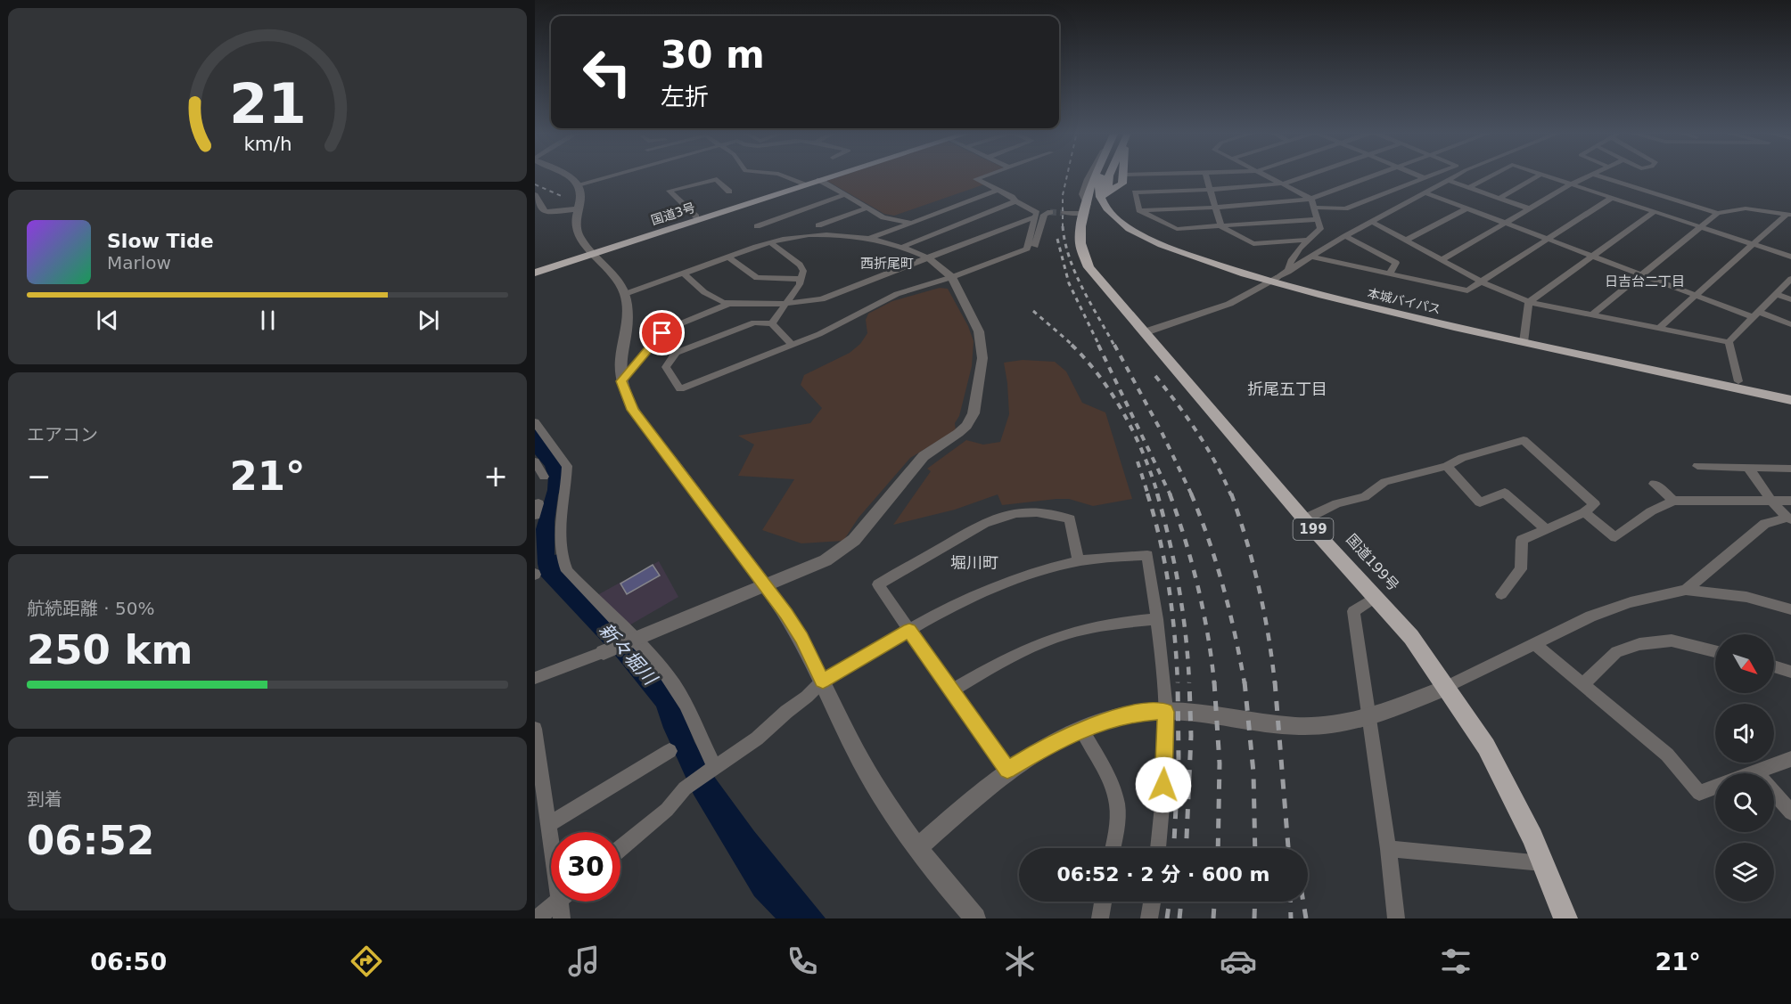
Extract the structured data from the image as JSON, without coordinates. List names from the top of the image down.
{
  "streets": {
    "highway": [
      "国道3号",
      "本城バイパス",
      "199",
      "国道199号"
    ]
  },
  "crossings": [
    ["本城バイパス", "199"],
    ["本城バイパス", "国道199号"],
    ["199", "国道199号"]
  ],
  "districts": [
    "西折尾町",
    "日吉台二丁目",
    "折尾五丁目",
    "堀川町"
  ],
  "water": ["新々堀川"],
  "north": "bottom right",
  "page": {
    "turn": ["30 m", "左折"],
    "song": ["Slow Tide", "Marlow"],
    "tile": [
      "エアコン",
      ["航続距離 · 50%", "250 km"],
      ["到着", "06:52"]
    ],
    "heat": ["−", "21°", "+"],
    "limit": "30",
    "trip": "06:52 · 2 分 · 600 m",
    "tabs": ["06:50", "21°"],
    "gauge": ["21", "km/h"]
  }
}
